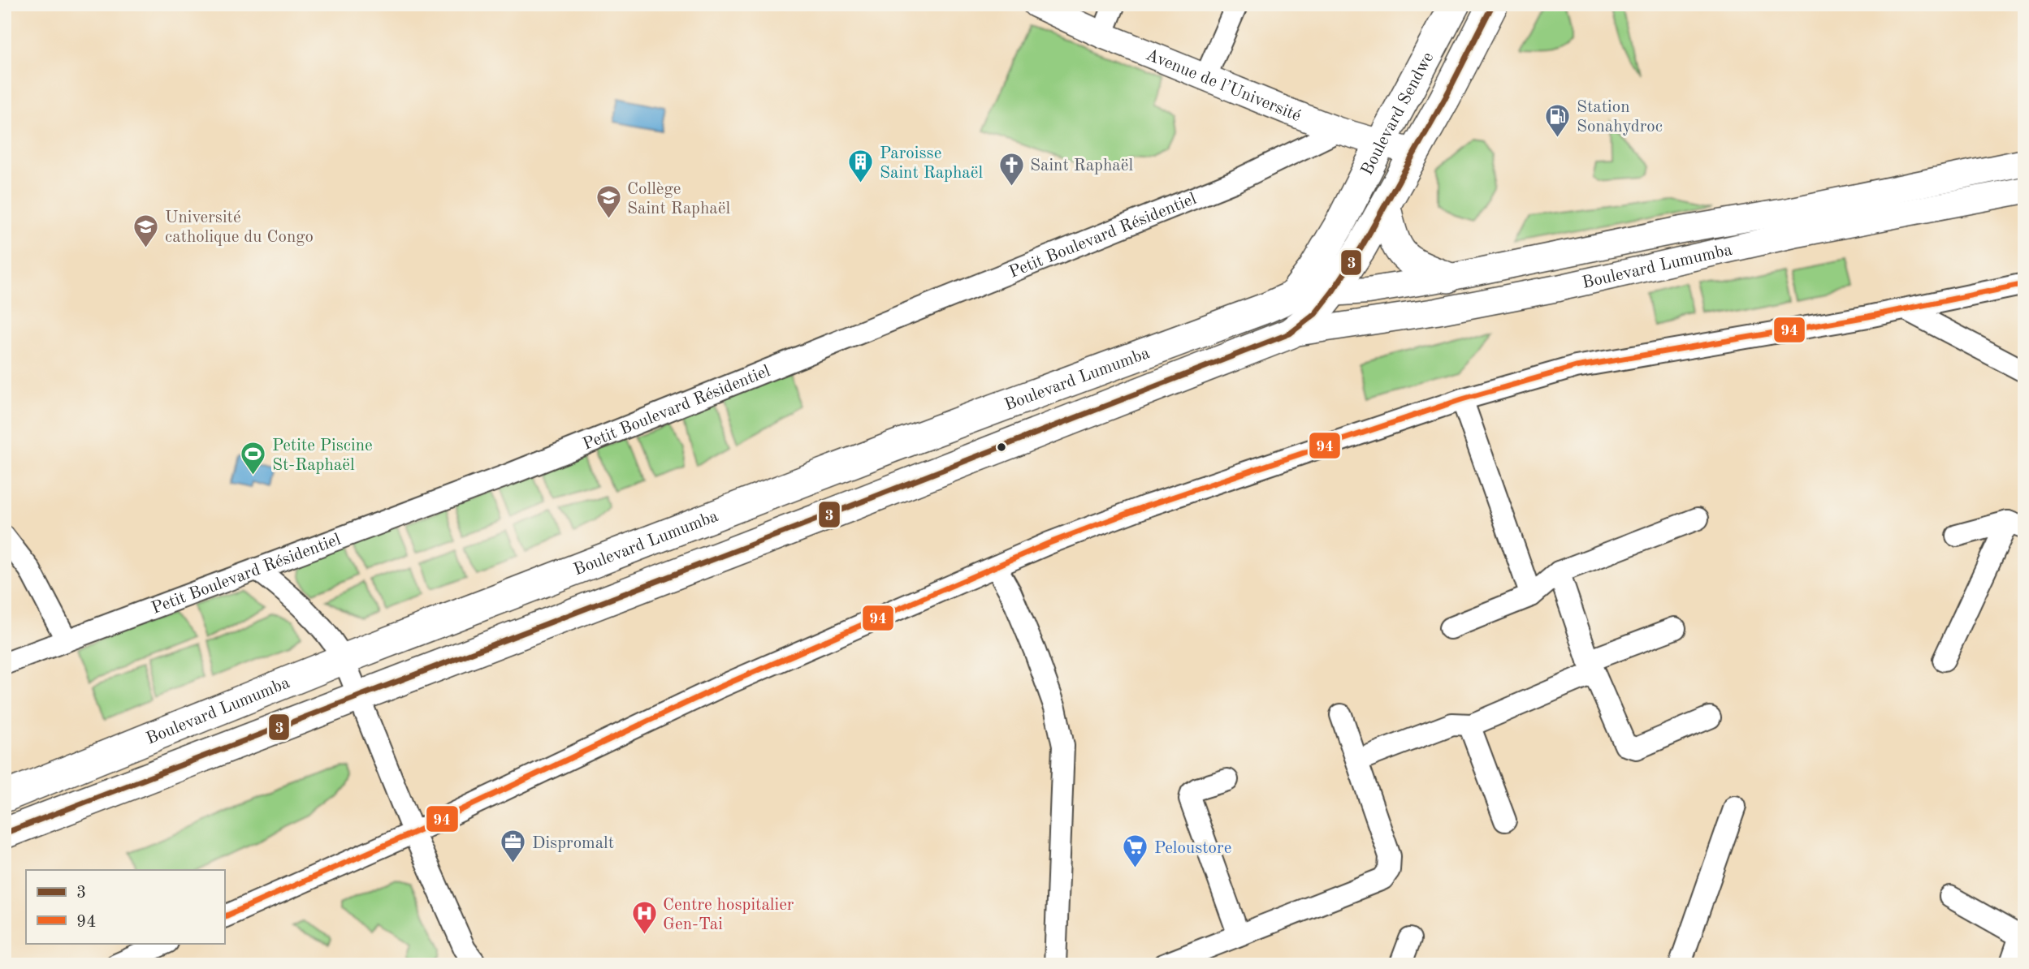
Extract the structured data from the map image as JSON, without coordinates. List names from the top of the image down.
{
  "streets": {
    "highway": ["Boulevard Sendwe", "Boulevard Lumumba"],
    "main road": ["Avenue de l’Université"],
    "street": ["Petit Boulevard Résidentiel"]
  },
  "crossings": [
    ["Avenue de l’Université", "Boulevard Sendwe"],
    ["Avenue de l’Université", "Petit Boulevard Résidentiel"],
    ["Boulevard Sendwe", "Boulevard Lumumba"]
  ],
  "places": {
    "fuel station": ["Station Sonahydroc"],
    "building": ["Paroisse Saint Raphaël"],
    "church": ["Saint Raphaël"],
    "school or university": ["Collège Saint Raphaël", "Université catholique du Congo"],
    "sports": ["Petite Piscine St-Raphaël"],
    "office": ["Dispromalt"],
    "supermarket": ["Peloustore"],
    "hospital": ["Centre hospitalier Gen-Tai"]
  },
  "lines": ["transit line 3", "transit line 94"],
  "legend": ["3", "94"]
}
